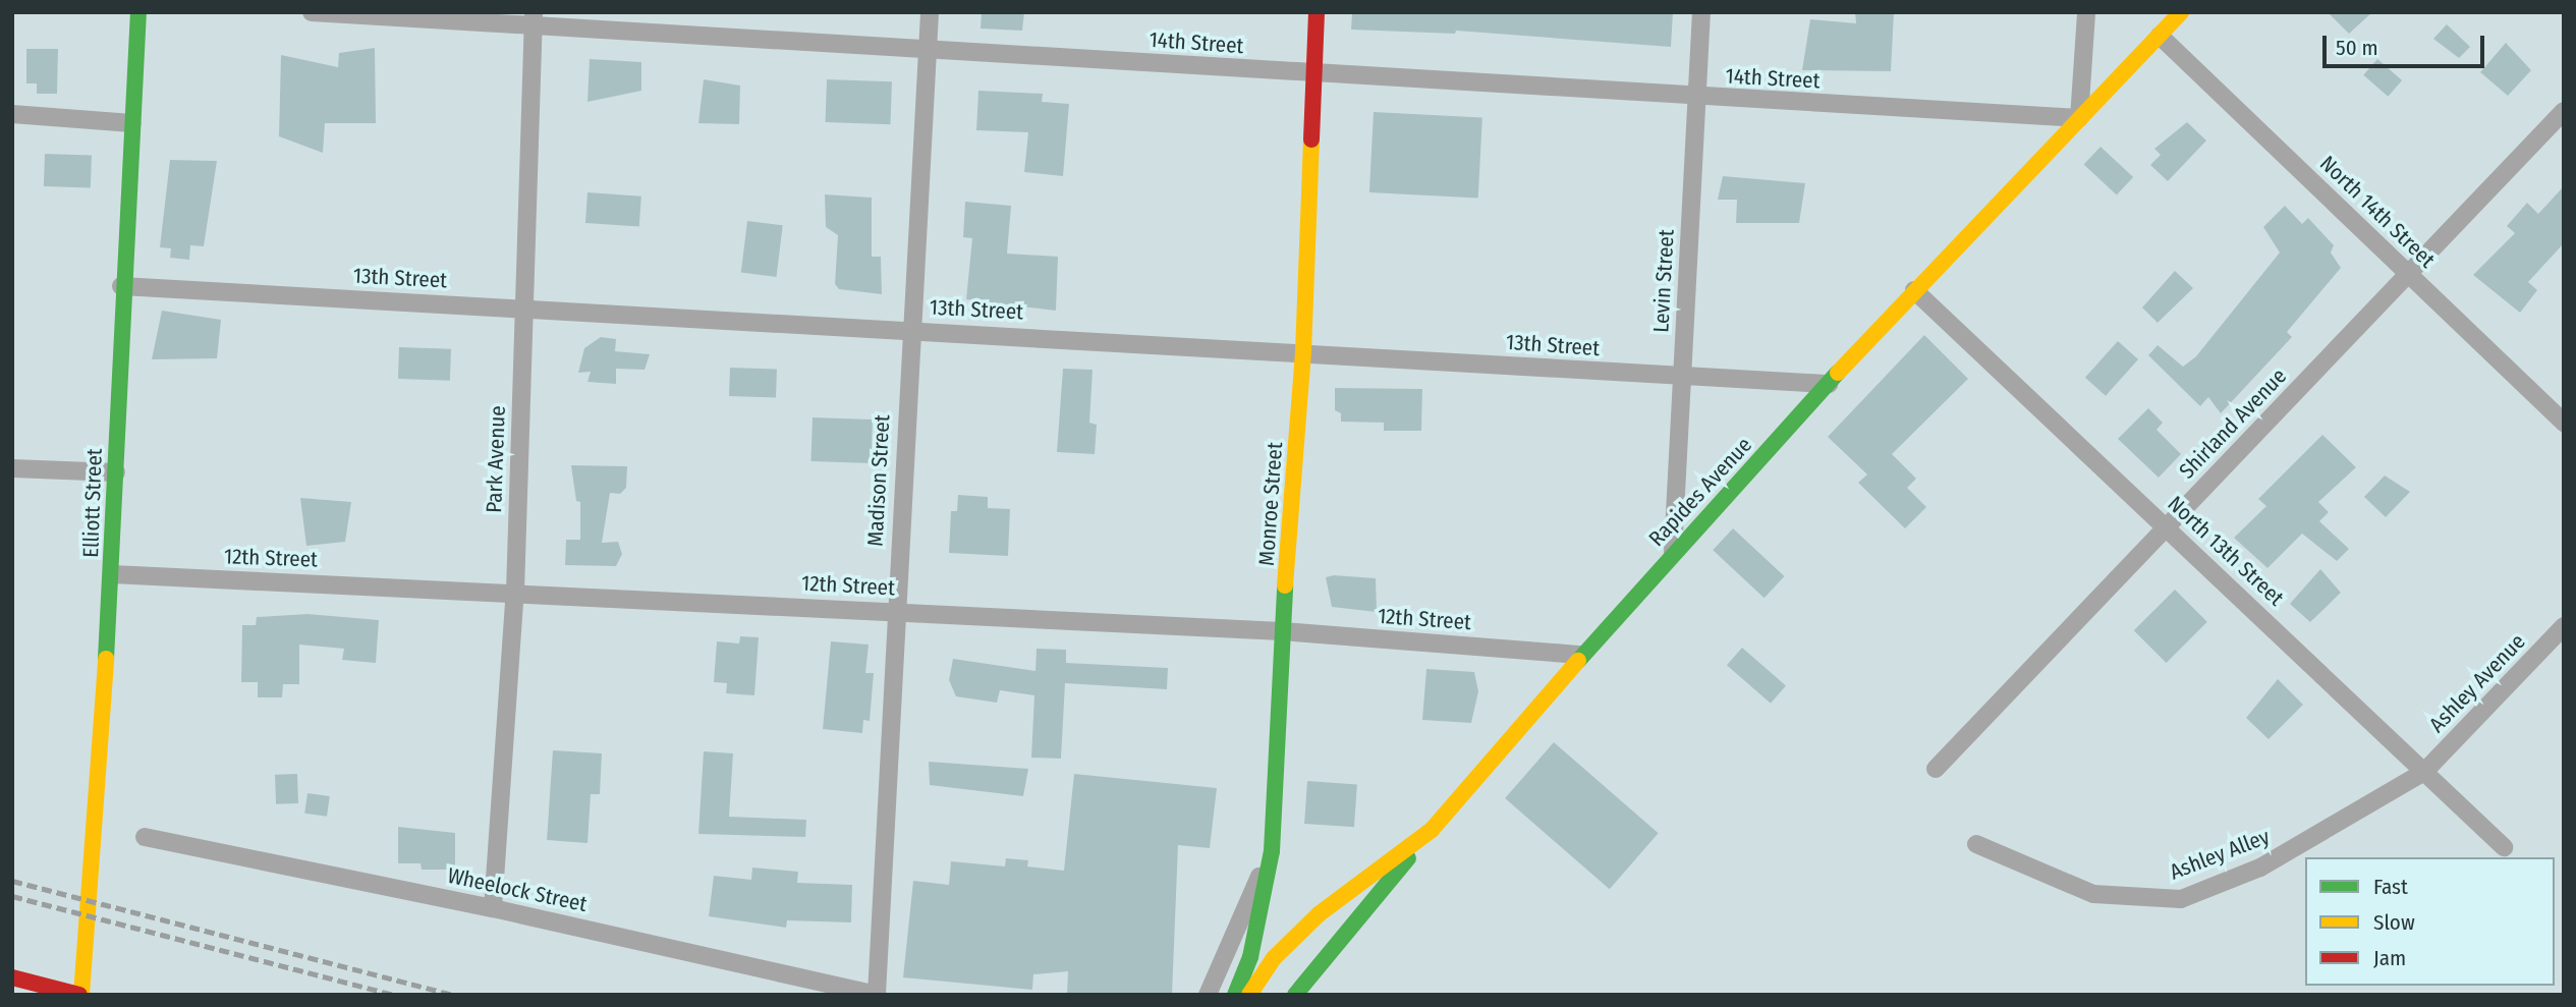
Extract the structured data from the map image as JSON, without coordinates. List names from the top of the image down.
{
  "streets": {
    "main road": ["Rapides Avenue", "Elliott Street", "Monroe Street"],
    "street": [
      "14th Street",
      "North 14th Street",
      "13th Street",
      "Levin Street",
      "Shirland Avenue",
      "Park Avenue",
      "Madison Street",
      "North 13th Street",
      "12th Street",
      "Ashley Avenue",
      "Ashley Alley",
      "Wheelock Street"
    ]
  },
  "crossings": [
    ["14th Street", "Levin Street"],
    ["14th Street", "Park Avenue"],
    ["14th Street", "Madison Street"],
    ["14th Street", "Rapides Avenue"],
    ["14th Street", "Monroe Street"],
    ["North 14th Street", "Shirland Avenue"],
    ["North 14th Street", "Rapides Avenue"],
    ["13th Street", "Levin Street"],
    ["13th Street", "Park Avenue"],
    ["13th Street", "Madison Street"],
    ["13th Street", "Rapides Avenue"],
    ["13th Street", "Elliott Street"],
    ["13th Street", "Monroe Street"],
    ["Levin Street", "Rapides Avenue"],
    ["Shirland Avenue", "North 13th Street"],
    ["Park Avenue", "12th Street"],
    ["Park Avenue", "Wheelock Street"],
    ["Madison Street", "12th Street"],
    ["Madison Street", "Wheelock Street"],
    ["Rapides Avenue", "North 13th Street"],
    ["Rapides Avenue", "12th Street"],
    ["Elliott Street", "12th Street"],
    ["Monroe Street", "12th Street"],
    ["North 13th Street", "Ashley Avenue"],
    ["North 13th Street", "Ashley Alley"],
    ["Ashley Avenue", "Ashley Alley"]
  ],
  "legend": ["Fast", "Slow", "Jam"],
  "scale_bar": "50 m"
}
